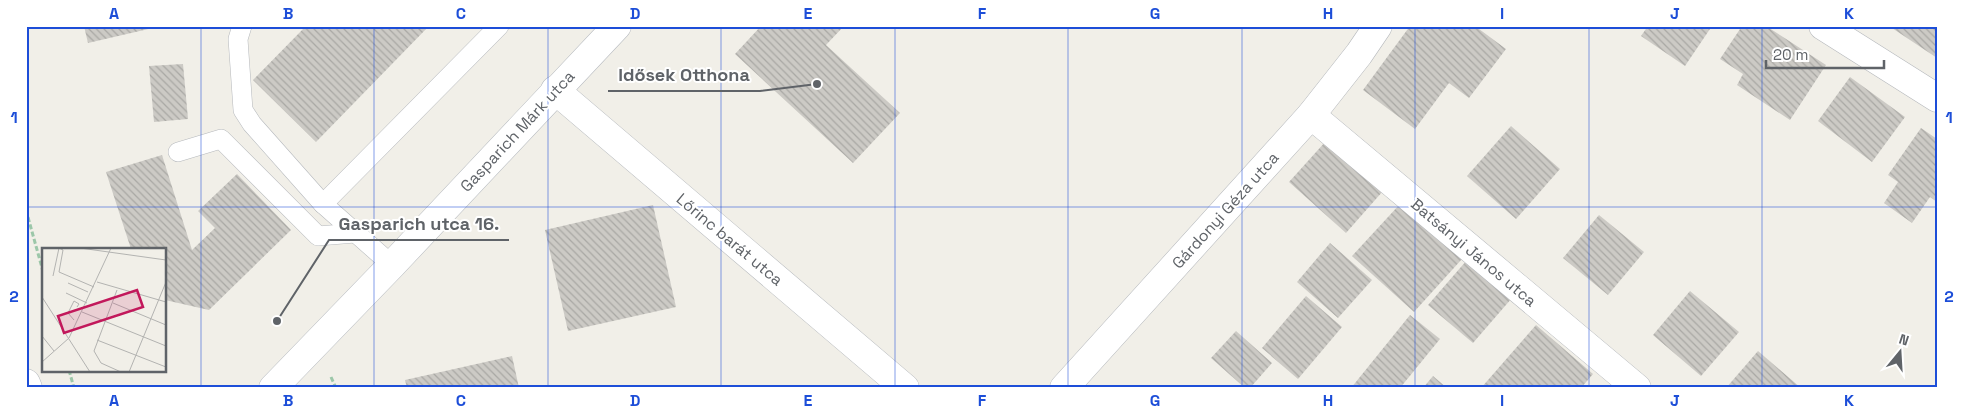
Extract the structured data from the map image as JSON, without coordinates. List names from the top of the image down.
{
  "streets": {
    "street": [
      "Gasparich Márk utca",
      "Gárdonyi Géza utca",
      "Lőrinc barát utca",
      "Batsányi János utca"
    ]
  },
  "crossings": [
    ["Gasparich Márk utca", "Lőrinc barát utca"],
    ["Gárdonyi Géza utca", "Batsányi János utca"]
  ],
  "places": ["Idősek Otthona", "Gasparich utca 16."],
  "scale_bar": "20 m",
  "north": "top",
  "grid": {
    "columns": [
      "A",
      "B",
      "C",
      "D",
      "E",
      "F",
      "G",
      "H",
      "I",
      "J",
      "K"
    ],
    "rows": ["1", "2"]
  }
}
